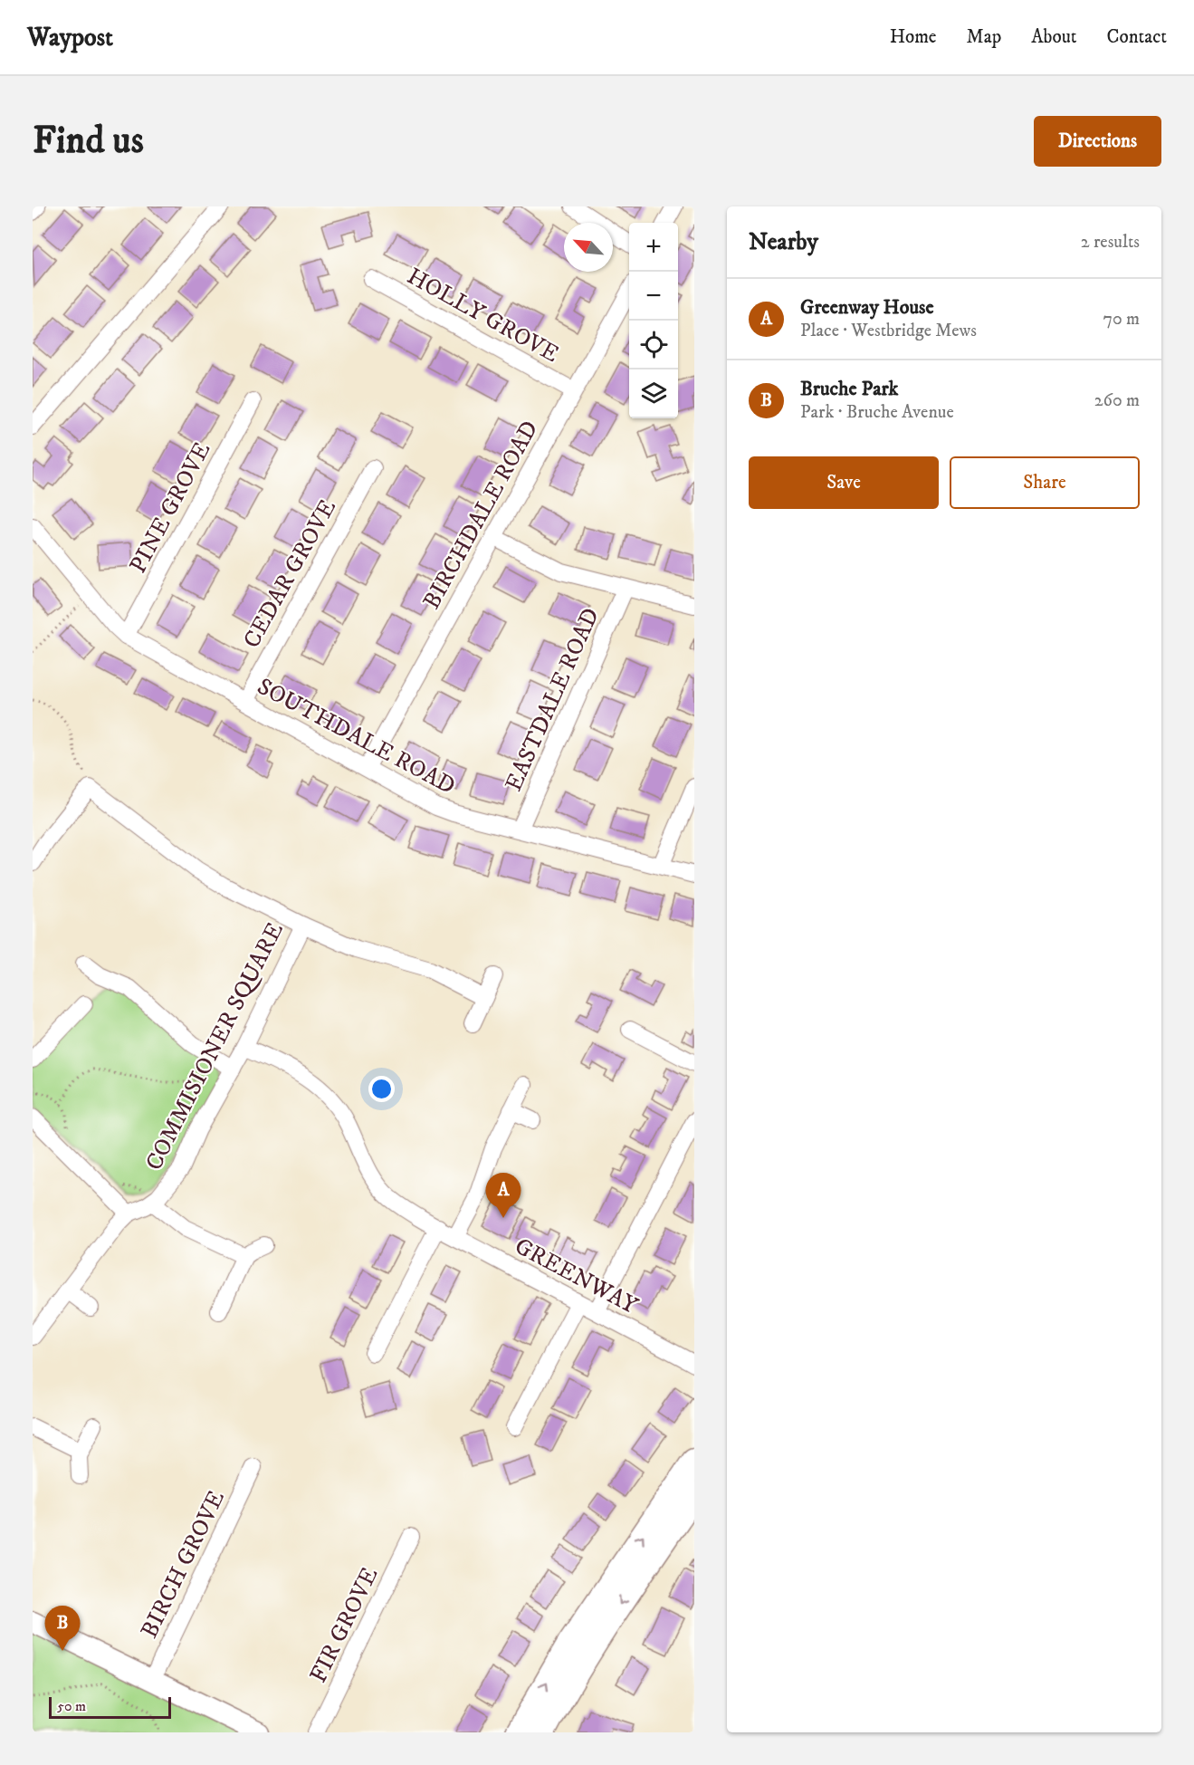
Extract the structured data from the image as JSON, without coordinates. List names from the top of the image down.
{
  "streets": {
    "street": [
      "HOLLY GROVE",
      "PINE GROVE",
      "BIRCHDALE ROAD",
      "CEDAR GROVE",
      "EASTDALE ROAD",
      "SOUTHDALE ROAD",
      "COMMISIONER SQUARE",
      "GREENWAY",
      "BIRCH GROVE",
      "FIR GROVE"
    ]
  },
  "crossings": [
    ["HOLLY GROVE", "BIRCHDALE ROAD"],
    ["PINE GROVE", "SOUTHDALE ROAD"],
    ["BIRCHDALE ROAD", "SOUTHDALE ROAD"],
    ["CEDAR GROVE", "SOUTHDALE ROAD"],
    ["EASTDALE ROAD", "SOUTHDALE ROAD"],
    ["COMMISIONER SQUARE", "GREENWAY"]
  ],
  "scale_bar": "50 m",
  "north": "top left",
  "page": {
    "header": "Waypost",
    "nav": [
      "Home",
      "Map",
      "About",
      "Contact"
    ],
    "buttons": [
      "Directions",
      ["Save", "Share"]
    ],
    "title": "Find us",
    "heading": ["Nearby", "2 results"],
    "map_buttons": ["+", "−"],
    "list": [
      {
        "mark": "A",
        "name": "Greenway House",
        "note": "Place · Westbridge Mews",
        "value": "70 m"
      },
      {
        "mark": "B",
        "name": "Bruche Park",
        "note": "Park · Bruche Avenue",
        "value": "260 m"
      }
    ],
    "pins": ["A", "B"],
    "scale": "50 m"
  }
}
